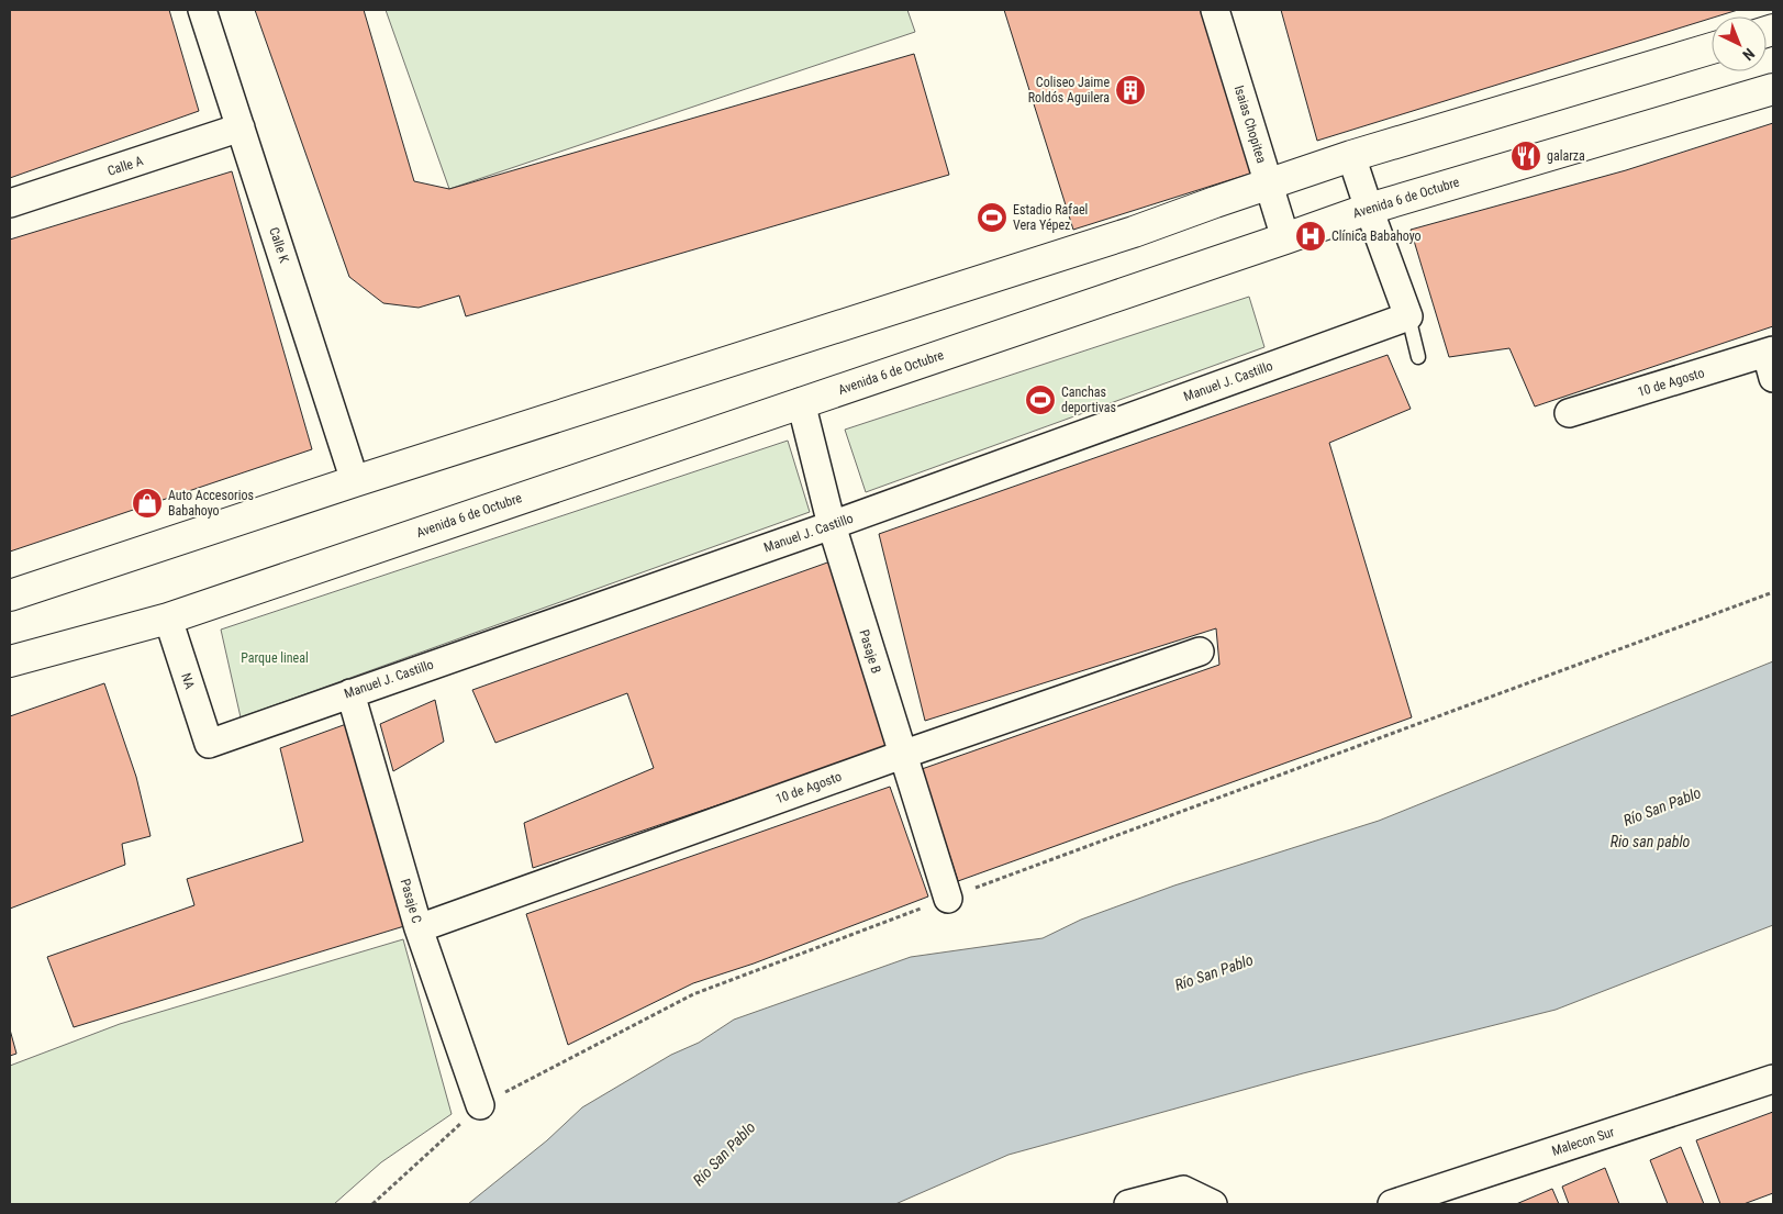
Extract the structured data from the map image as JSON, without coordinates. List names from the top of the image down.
{
  "streets": {
    "main road": ["Avenida 6 de Octubre"],
    "street": [
      "Isaias Chopitea",
      "Calle A",
      "Calle K",
      "Manuel J. Castillo",
      "10 de Agosto",
      "Pasaje B",
      "NA",
      "Pasaje C",
      "Malecon Sur"
    ]
  },
  "crossings": [
    ["Isaias Chopitea", "Avenida 6 de Octubre"],
    ["Calle A", "Calle K"],
    ["Avenida 6 de Octubre", "Pasaje B"],
    ["Avenida 6 de Octubre", "NA"],
    ["Manuel J. Castillo", "Pasaje B"],
    ["Manuel J. Castillo", "NA"],
    ["Manuel J. Castillo", "Pasaje C"],
    ["10 de Agosto", "Pasaje B"],
    ["10 de Agosto", "Pasaje C"]
  ],
  "water": ["Río San Pablo", "Rio san pablo"],
  "parks": ["Parque lineal"],
  "places": {
    "building": ["Coliseo Jaime Roldós Aguilera"],
    "restaurant": ["galarza"],
    "sports": ["Estadio Rafael Vera Yépez", "Canchas deportivas"],
    "hospital": ["Clínica Babahoyo"],
    "shop": ["Auto Accesorios Babahoyo"]
  },
  "north": "bottom right"
}
